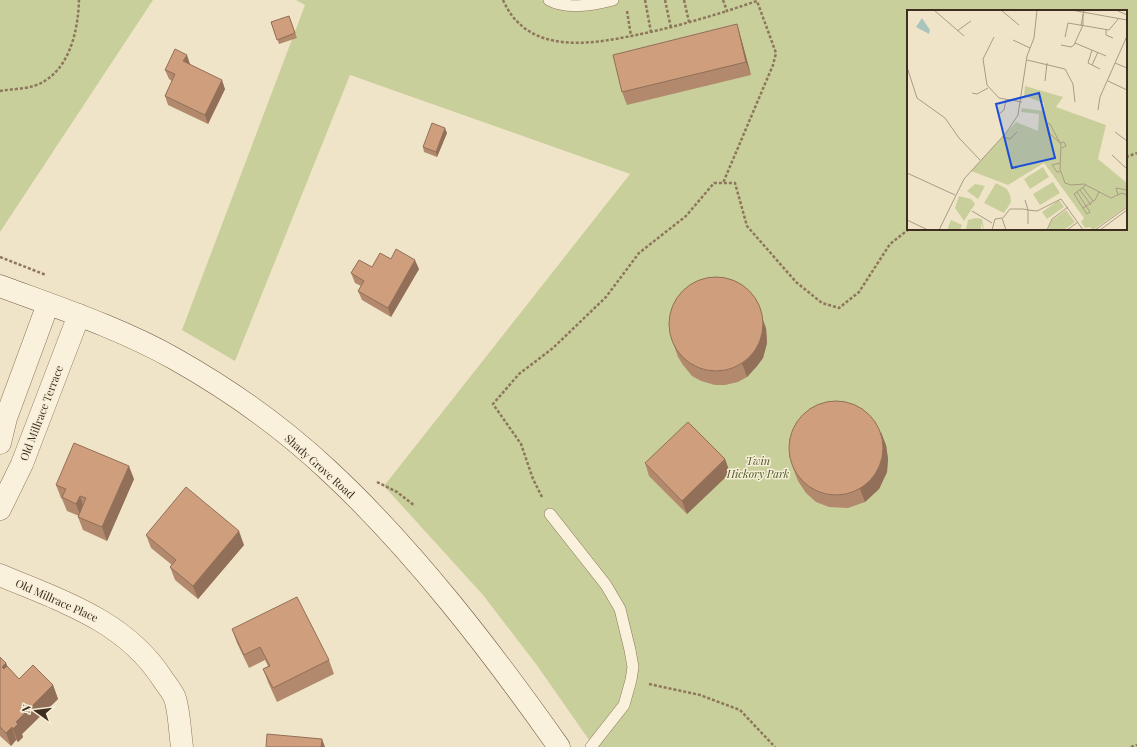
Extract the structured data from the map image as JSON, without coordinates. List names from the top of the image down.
{
  "streets": {
    "main road": ["Old Millrace Terrace", "Shady Grove Road", "Old Millrace Place"]
  },
  "crossings": [
    ["Old Millrace Terrace", "Shady Grove Road"]
  ],
  "parks": ["Twin Hickory Park"],
  "north": "left"
}
